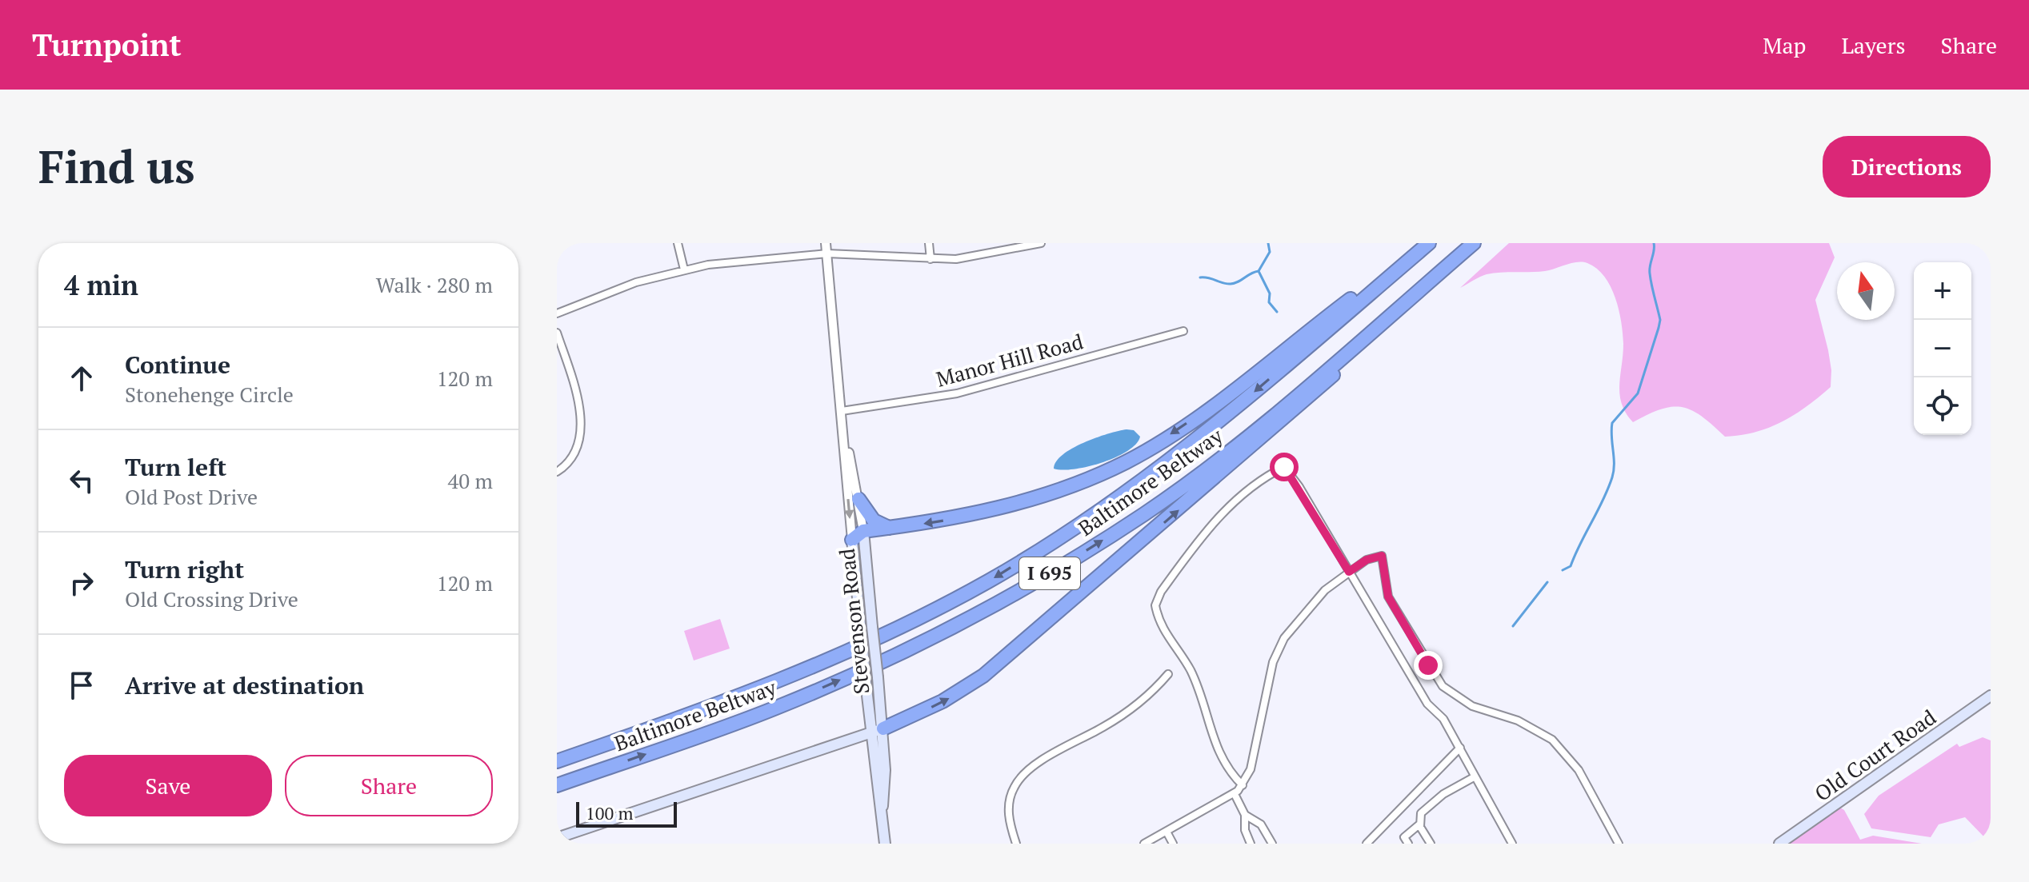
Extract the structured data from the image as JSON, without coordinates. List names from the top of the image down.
{
  "streets": {
    "highway": ["Baltimore Beltway", "I 695"],
    "main road": ["Stevenson Road", "Old Court Road"],
    "street": ["Manor Hill Road"]
  },
  "crossings": [
    ["Manor Hill Road", "Stevenson Road"]
  ],
  "scale_bar": "100 m",
  "north": "top",
  "page": {
    "header": "Turnpoint",
    "nav": ["Map", "Layers", "Share"],
    "buttons": [
      "Directions",
      ["Save", "Share"]
    ],
    "title": "Find us",
    "heading": ["4 min", "Walk · 280 m"],
    "map_buttons": ["+", "−"],
    "list": [
      ["Continue", "Stonehenge Circle", "120 m"],
      ["Turn left", "Old Post Drive", "40 m"],
      ["Turn right", "Old Crossing Drive", "120 m"],
      "Arrive at destination"
    ],
    "scale": "100 m"
  }
}
